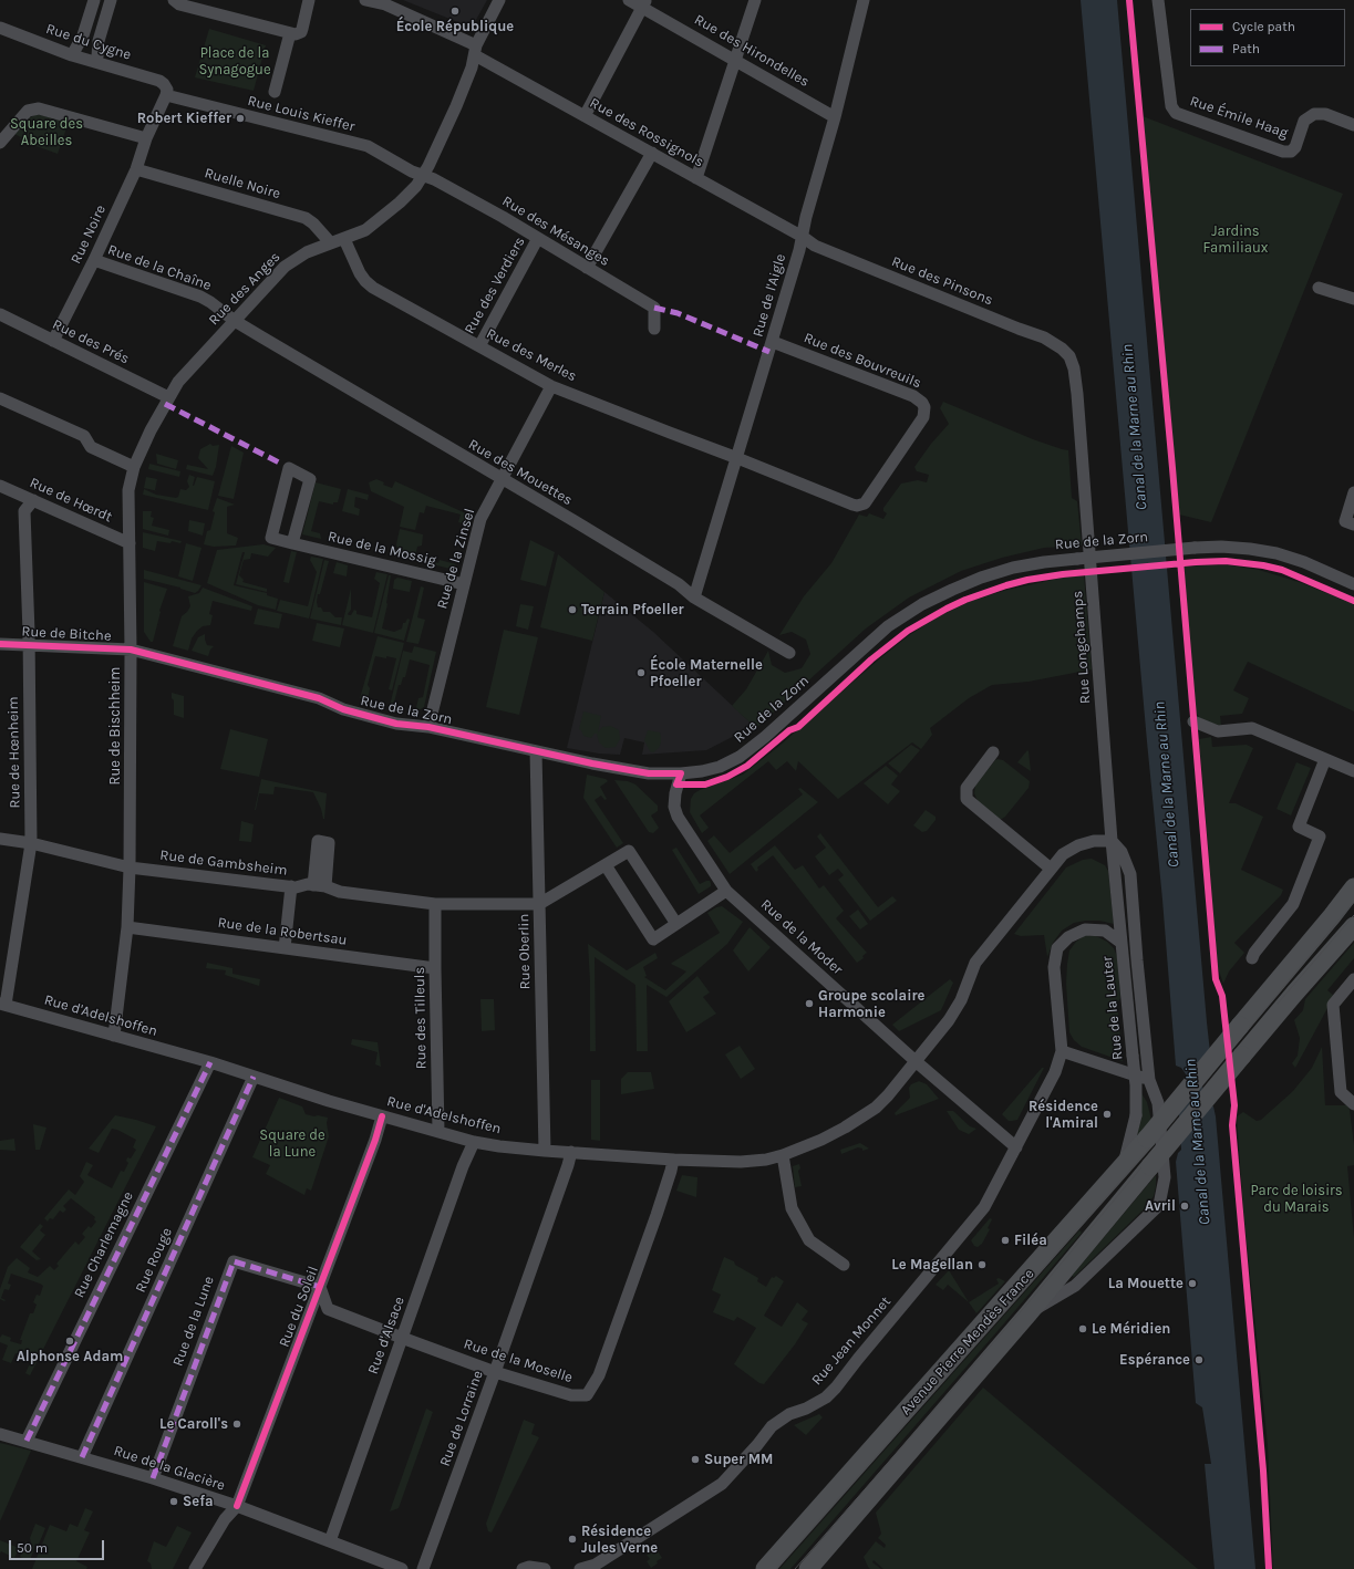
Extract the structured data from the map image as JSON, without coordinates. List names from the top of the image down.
{
  "streets": {
    "main road": ["Avenue Pierre Mendès France"],
    "street": [
      "Rue du Cygne",
      "Rue des Hirondelles",
      "Rue Louis Kieffer",
      "Rue Émile Haag",
      "Rue des Rossignols",
      "Ruelle Noire",
      "Rue des Mésanges",
      "Rue Noire",
      "Rue de la Chaîne",
      "Rue des Pinsons",
      "Rue des Verdiers",
      "Rue des Anges",
      "Rue de l'Aigle",
      "Rue des Prés",
      "Rue des Merles",
      "Rue des Bouvreuils",
      "Rue des Mouettes",
      "Rue de Hœrdt",
      "Rue de la Zorn",
      "Rue de la Mossig",
      "Rue de la Zinsel",
      "Rue de Bitche",
      "Rue Longchamps",
      "Rue de Bischheim",
      "Rue de Hœnheim",
      "Rue de Gambsheim",
      "Rue de la Robertsau",
      "Rue de la Moder",
      "Rue Oberlin",
      "Rue de la Lauter",
      "Rue d'Adelshoffen",
      "Rue des Tilleuls",
      "Rue Charlemagne",
      "Rue Rouge",
      "Rue du Soleil",
      "Rue de la Lune",
      "Rue d'Alsace",
      "Rue Jean Monnet",
      "Rue de la Moselle",
      "Rue de Lorraine",
      "Rue de la Glacière"
    ]
  },
  "crossings": [
    ["Rue du Cygne", "Rue Louis Kieffer"],
    ["Rue du Cygne", "Rue Noire"],
    ["Rue des Hirondelles", "Rue de l'Aigle"],
    ["Rue Louis Kieffer", "Rue des Mésanges"],
    ["Rue Louis Kieffer", "Rue Noire"],
    ["Rue Louis Kieffer", "Rue des Anges"],
    ["Rue des Rossignols", "Rue des Pinsons"],
    ["Rue des Rossignols", "Rue des Anges"],
    ["Rue des Rossignols", "Rue de l'Aigle"],
    ["Ruelle Noire", "Rue Noire"],
    ["Ruelle Noire", "Rue des Anges"],
    ["Rue des Mésanges", "Rue des Verdiers"],
    ["Rue des Mésanges", "Rue des Anges"],
    ["Rue Noire", "Rue de la Chaîne"],
    ["Rue Noire", "Rue des Prés"],
    ["Rue de la Chaîne", "Rue des Anges"],
    ["Rue de la Chaîne", "Rue des Mouettes"],
    ["Rue des Pinsons", "Rue de l'Aigle"],
    ["Rue des Pinsons", "Rue Longchamps"],
    ["Rue des Verdiers", "Rue des Merles"],
    ["Rue des Anges", "Rue des Prés"],
    ["Rue des Anges", "Rue des Merles"],
    ["Rue des Anges", "Rue des Mouettes"],
    ["Rue des Anges", "Rue de Bischheim"],
    ["Rue de l'Aigle", "Rue des Merles"],
    ["Rue de l'Aigle", "Rue des Bouvreuils"],
    ["Rue de l'Aigle", "Rue des Mouettes"],
    ["Rue des Prés", "Rue de Bischheim"],
    ["Rue des Merles", "Rue des Bouvreuils"],
    ["Rue des Merles", "Rue de la Zinsel"],
    ["Rue des Mouettes", "Rue de la Zinsel"],
    ["Rue de Hœrdt", "Rue de Bischheim"],
    ["Rue de Hœrdt", "Rue de Hœnheim"],
    ["Rue de la Zorn", "Rue de la Zinsel"],
    ["Rue de la Zorn", "Rue de Bitche"],
    ["Rue de la Zorn", "Rue de Bischheim"],
    ["Rue de la Zorn", "Rue de la Moder"],
    ["Rue de la Zorn", "Rue Oberlin"],
    ["Rue de la Mossig", "Rue de la Zinsel"],
    ["Rue de Bitche", "Rue de Bischheim"],
    ["Rue de Bitche", "Rue de Hœnheim"],
    ["Rue Longchamps", "Rue de la Lauter"],
    ["Rue de Bischheim", "Rue de Gambsheim"],
    ["Rue de Bischheim", "Rue de la Robertsau"],
    ["Rue de Bischheim", "Rue d'Adelshoffen"],
    ["Rue de Hœnheim", "Rue de Gambsheim"],
    ["Rue de Hœnheim", "Rue d'Adelshoffen"],
    ["Rue de Gambsheim", "Rue Oberlin"],
    ["Rue de Gambsheim", "Rue des Tilleuls"],
    ["Rue de la Robertsau", "Rue des Tilleuls"],
    ["Rue de la Moder", "Rue de la Lauter"],
    ["Rue de la Moder", "Rue d'Adelshoffen"],
    ["Rue de la Moder", "Rue Jean Monnet"],
    ["Rue Oberlin", "Rue d'Adelshoffen"],
    ["Rue de la Lauter", "Rue Jean Monnet"],
    ["Rue de la Lauter", "Avenue Pierre Mendès France"],
    ["Rue d'Adelshoffen", "Rue des Tilleuls"],
    ["Rue d'Adelshoffen", "Rue Charlemagne"],
    ["Rue d'Adelshoffen", "Rue Rouge"],
    ["Rue d'Adelshoffen", "Rue du Soleil"],
    ["Rue d'Adelshoffen", "Rue d'Alsace"],
    ["Rue d'Adelshoffen", "Rue de la Moselle"],
    ["Rue d'Adelshoffen", "Rue de Lorraine"],
    ["Rue Charlemagne", "Rue de la Glacière"],
    ["Rue Rouge", "Rue de la Glacière"],
    ["Rue du Soleil", "Rue de la Lune"],
    ["Rue du Soleil", "Rue de la Moselle"],
    ["Rue du Soleil", "Rue de la Glacière"],
    ["Rue de la Lune", "Rue de la Moselle"],
    ["Rue de la Lune", "Rue de la Glacière"],
    ["Rue d'Alsace", "Rue de la Moselle"],
    ["Rue d'Alsace", "Rue de la Glacière"],
    ["Rue de la Moselle", "Rue de Lorraine"]
  ],
  "water": ["Canal de la Marne au Rhin"],
  "parks": [
    "Place de la Synagogue",
    "Square des Abeilles",
    "Jardins Familiaux",
    "Square de la Lune",
    "Parc de loisirs du Marais"
  ],
  "places": [
    "École République",
    "Robert Kieffer",
    "Terrain Pfoeller",
    "École Maternelle Pfoeller",
    "Groupe scolaire Harmonie",
    "Résidence l'Amiral",
    "Avril",
    "Filéa",
    "Le Magellan",
    "La Mouette",
    "Le Méridien",
    "Alphonse Adam",
    "Espérance",
    "Le Caroll's",
    "Super MM",
    "Sefa",
    "Résidence Jules Verne"
  ],
  "legend": ["Cycle path", "Path"],
  "scale_bar": "50 m"
}
